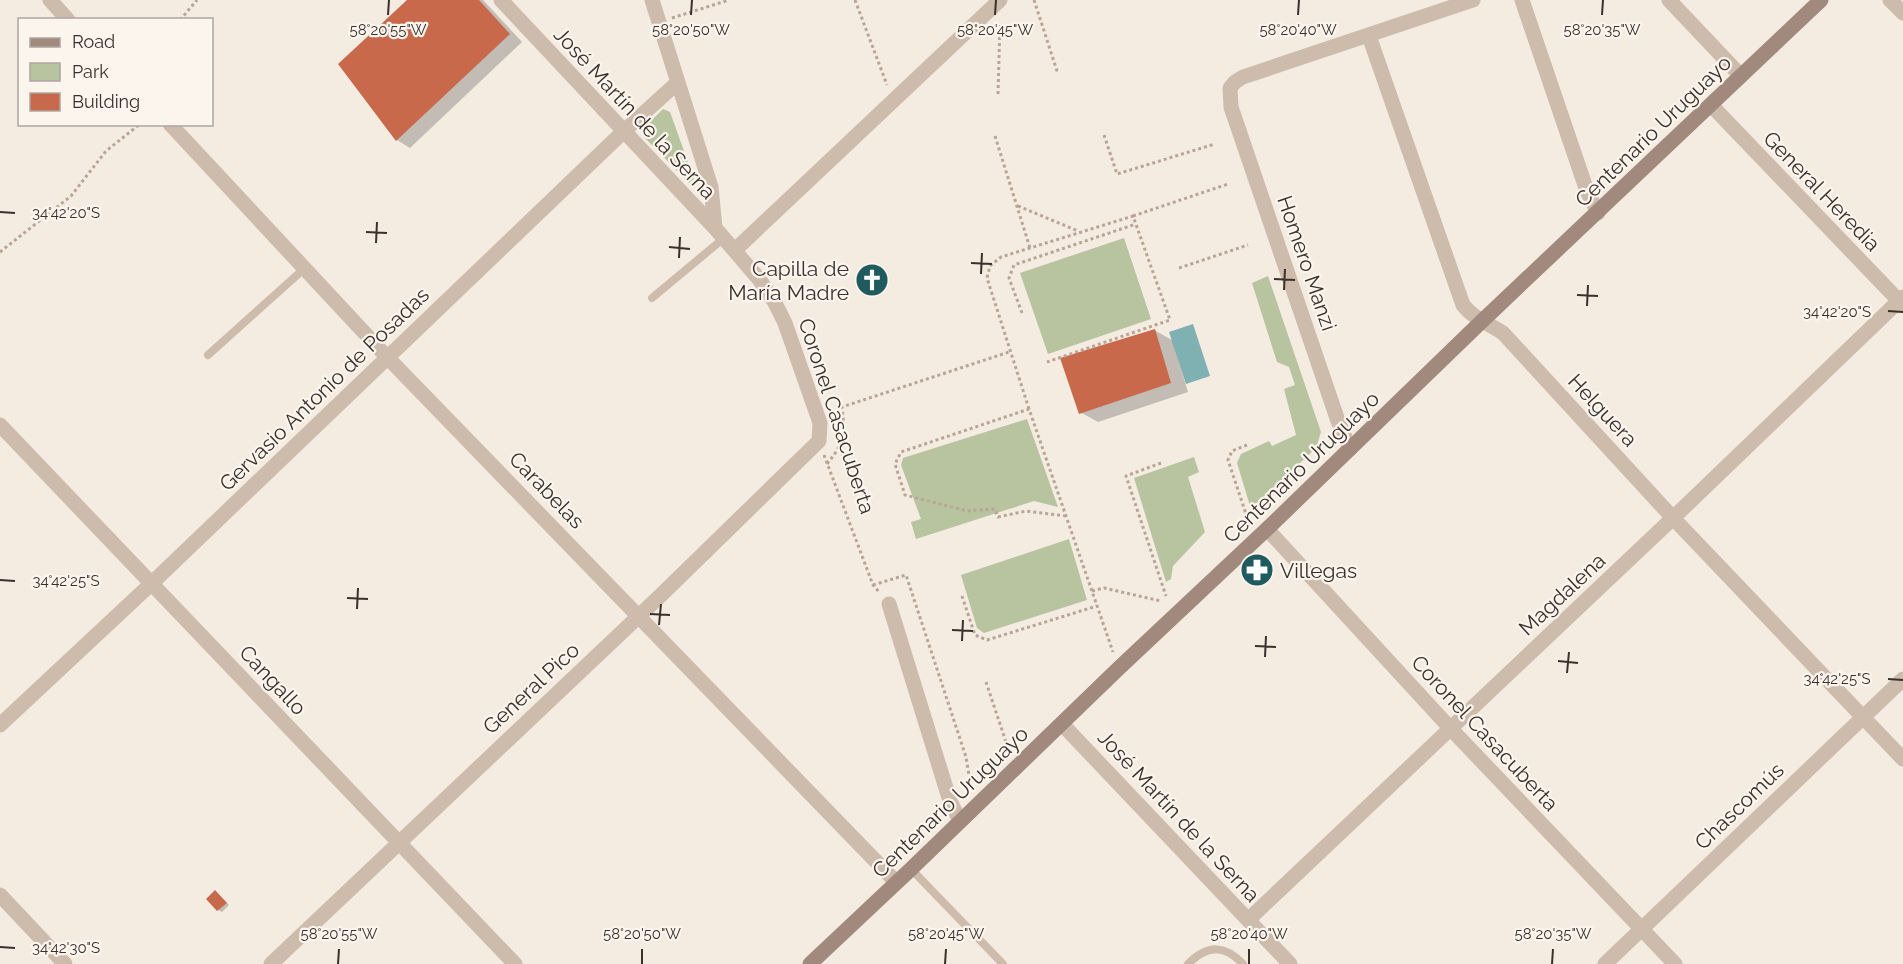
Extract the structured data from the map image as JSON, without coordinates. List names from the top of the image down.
{
  "streets": {
    "main road": ["Centenario Uruguayo"],
    "street": [
      "José Martín de la Serna",
      "General Heredia",
      "Homero Manzi",
      "Gervasio Antonio de Posadas",
      "Helguera",
      "Coronel Casacuberta",
      "Carabelas",
      "Magdalena",
      "Cangallo",
      "General Pico",
      "Chascomús"
    ]
  },
  "crossings": [
    ["José Martín de la Serna", "Centenario Uruguayo"],
    ["José Martín de la Serna", "Gervasio Antonio de Posadas"],
    ["José Martín de la Serna", "Coronel Casacuberta"],
    ["José Martín de la Serna", "Magdalena"],
    ["Centenario Uruguayo", "General Heredia"],
    ["Centenario Uruguayo", "Homero Manzi"],
    ["Centenario Uruguayo", "Helguera"],
    ["Centenario Uruguayo", "Coronel Casacuberta"],
    ["Centenario Uruguayo", "Carabelas"],
    ["General Heredia", "Magdalena"],
    ["Homero Manzi", "Helguera"],
    ["Gervasio Antonio de Posadas", "Carabelas"],
    ["Gervasio Antonio de Posadas", "Cangallo"],
    ["Helguera", "Magdalena"],
    ["Helguera", "Chascomús"],
    ["Coronel Casacuberta", "Magdalena"],
    ["Coronel Casacuberta", "General Pico"],
    ["Coronel Casacuberta", "Chascomús"],
    ["Carabelas", "General Pico"],
    ["Cangallo", "General Pico"]
  ],
  "places": {
    "church": ["Capilla de María Madre"],
    "pharmacy": ["Villegas"]
  },
  "legend": ["Road", "Park", "Building"],
  "coordinates": [
    "58°20'55\"W",
    "58°20'50\"W",
    "58°20'45\"W",
    "58°20'40\"W",
    "58°20'35\"W",
    "34°42'20\"S",
    "34°42'25\"S",
    "34°42'30\"S"
  ]
}
